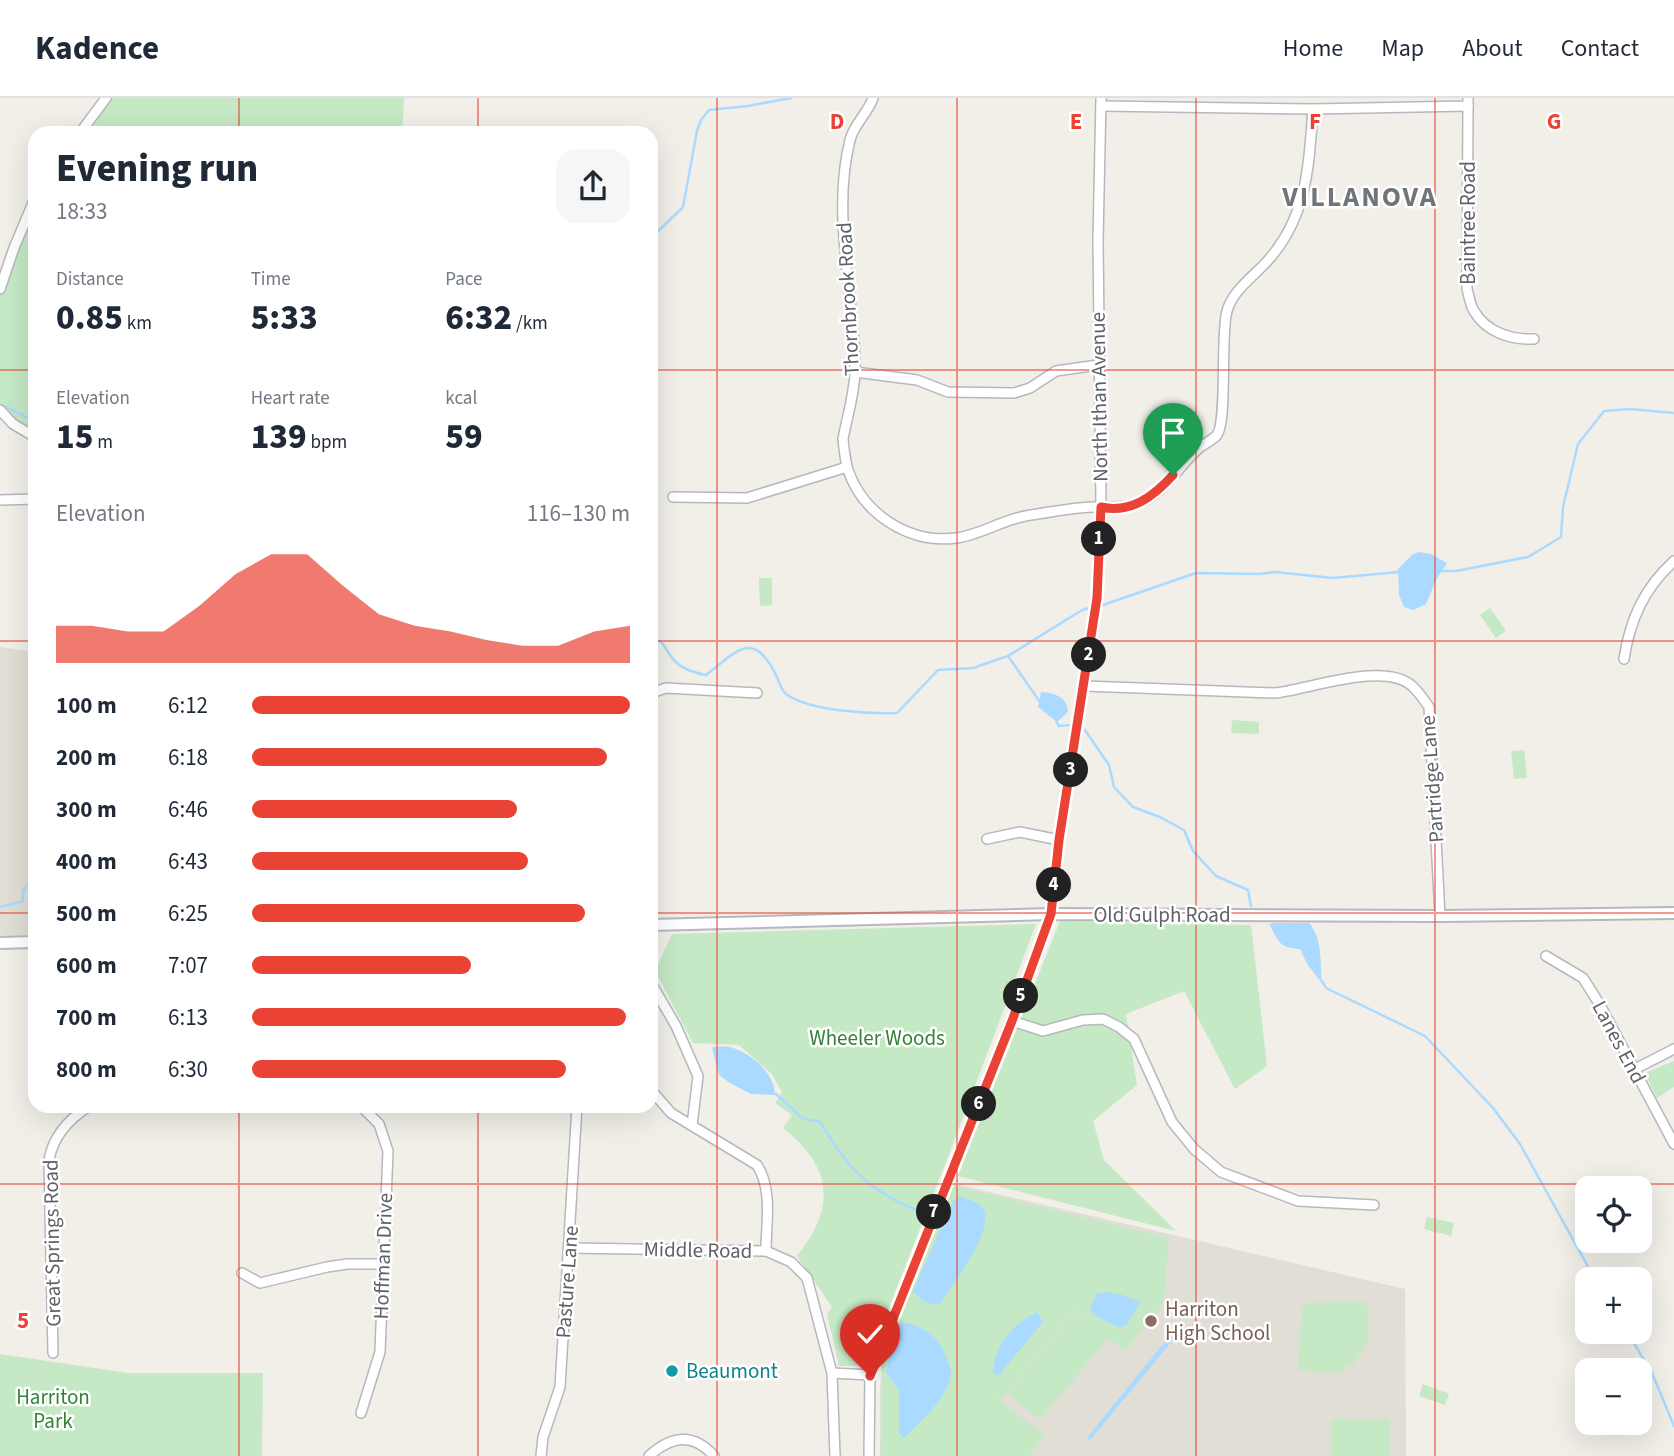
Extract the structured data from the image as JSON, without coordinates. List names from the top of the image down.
{
  "streets": {
    "street": [
      "Baintree Road",
      "Thornbrook Road",
      "North Ithan Avenue",
      "Partridge Lane",
      "Old Gulph Road",
      "Lanes End",
      "Great Springs Road",
      "Middle Road",
      "Hoffman Drive",
      "Pasture Lane"
    ]
  },
  "crossings": [
    ["Thornbrook Road", "North Ithan Avenue"],
    ["North Ithan Avenue", "Partridge Lane"],
    ["North Ithan Avenue", "Old Gulph Road"],
    ["Partridge Lane", "Old Gulph Road"],
    ["Middle Road", "Pasture Lane"]
  ],
  "districts": ["VILLANOVA"],
  "parks": ["Wheeler Woods", "Harriton Park"],
  "places": ["Harriton High School", "Beaumont"],
  "page": {
    "header": "Kadence",
    "nav": [
      "Home",
      "Map",
      "About",
      "Contact"
    ],
    "heading": ["Evening run", "18:33"],
    "stats": [
      ["Distance", "0.85 km"],
      ["Time", "5:33"],
      ["Pace", "6:32 /km"],
      ["Elevation", "15 m"],
      ["Heart rate", "139 bpm"],
      ["kcal", "59"]
    ],
    "chart": ["Elevation", "116–130 m"],
    "pins": [
      "1",
      "2",
      "3",
      "4",
      "5",
      "6",
      "7"
    ],
    "list": [
      {
        "name": "100 m",
        "note": "6:12"
      },
      {
        "name": "200 m",
        "note": "6:18"
      },
      {
        "name": "300 m",
        "note": "6:46"
      },
      {
        "name": "400 m",
        "note": "6:43"
      },
      {
        "name": "500 m",
        "note": "6:25"
      },
      {
        "name": "600 m",
        "note": "7:07"
      },
      {
        "name": "700 m",
        "note": "6:13"
      },
      {
        "name": "800 m",
        "note": "6:30"
      }
    ],
    "map_buttons": ["+", "−"]
  },
  "grid": {
    "columns": [
      "D",
      "E",
      "F",
      "G"
    ],
    "rows": ["5"]
  }
}
